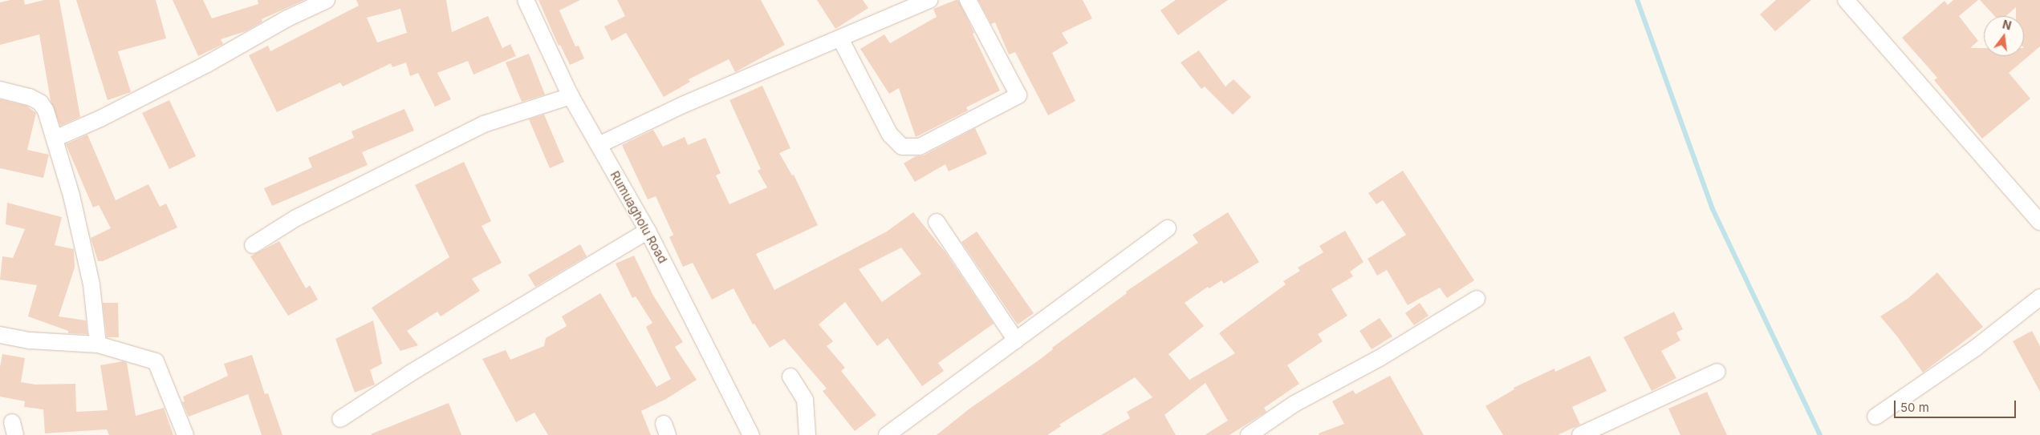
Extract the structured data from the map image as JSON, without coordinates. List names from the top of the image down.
{
  "streets": {
    "street": ["Rumuagholu Road"]
  },
  "scale_bar": "50 m",
  "north": "top"
}
